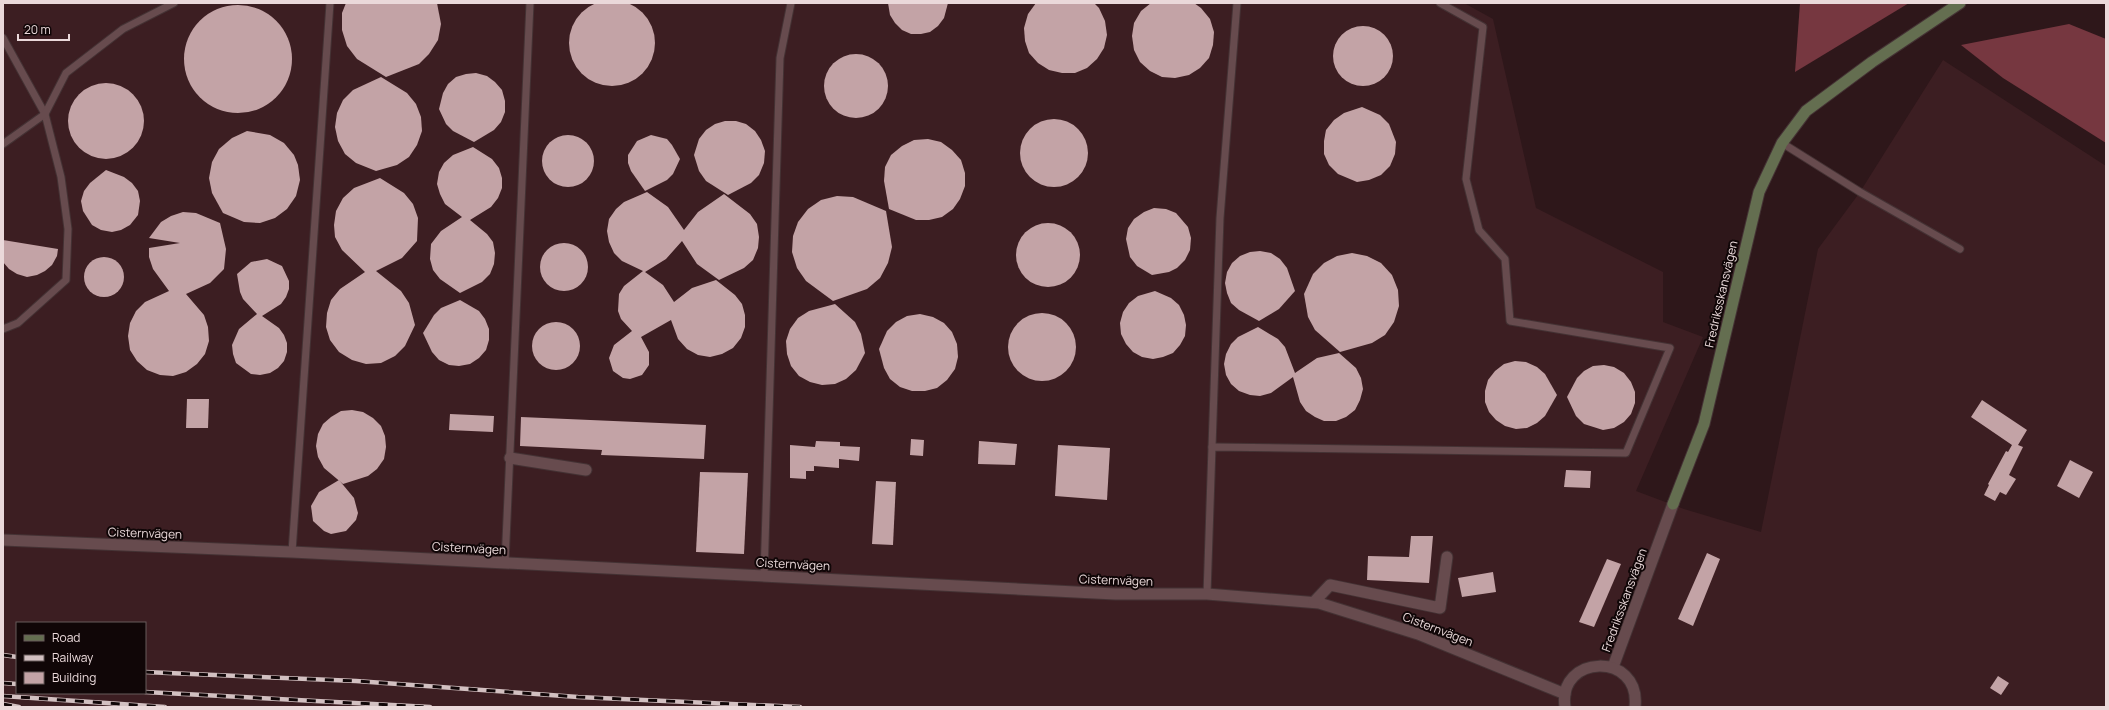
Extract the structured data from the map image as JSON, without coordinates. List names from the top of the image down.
{
  "streets": {
    "main road": ["Fredriksskansvägen"],
    "street": ["Cisternvägen"]
  },
  "legend": ["Road", "Railway", "Building"],
  "scale_bar": "20 m"
}
